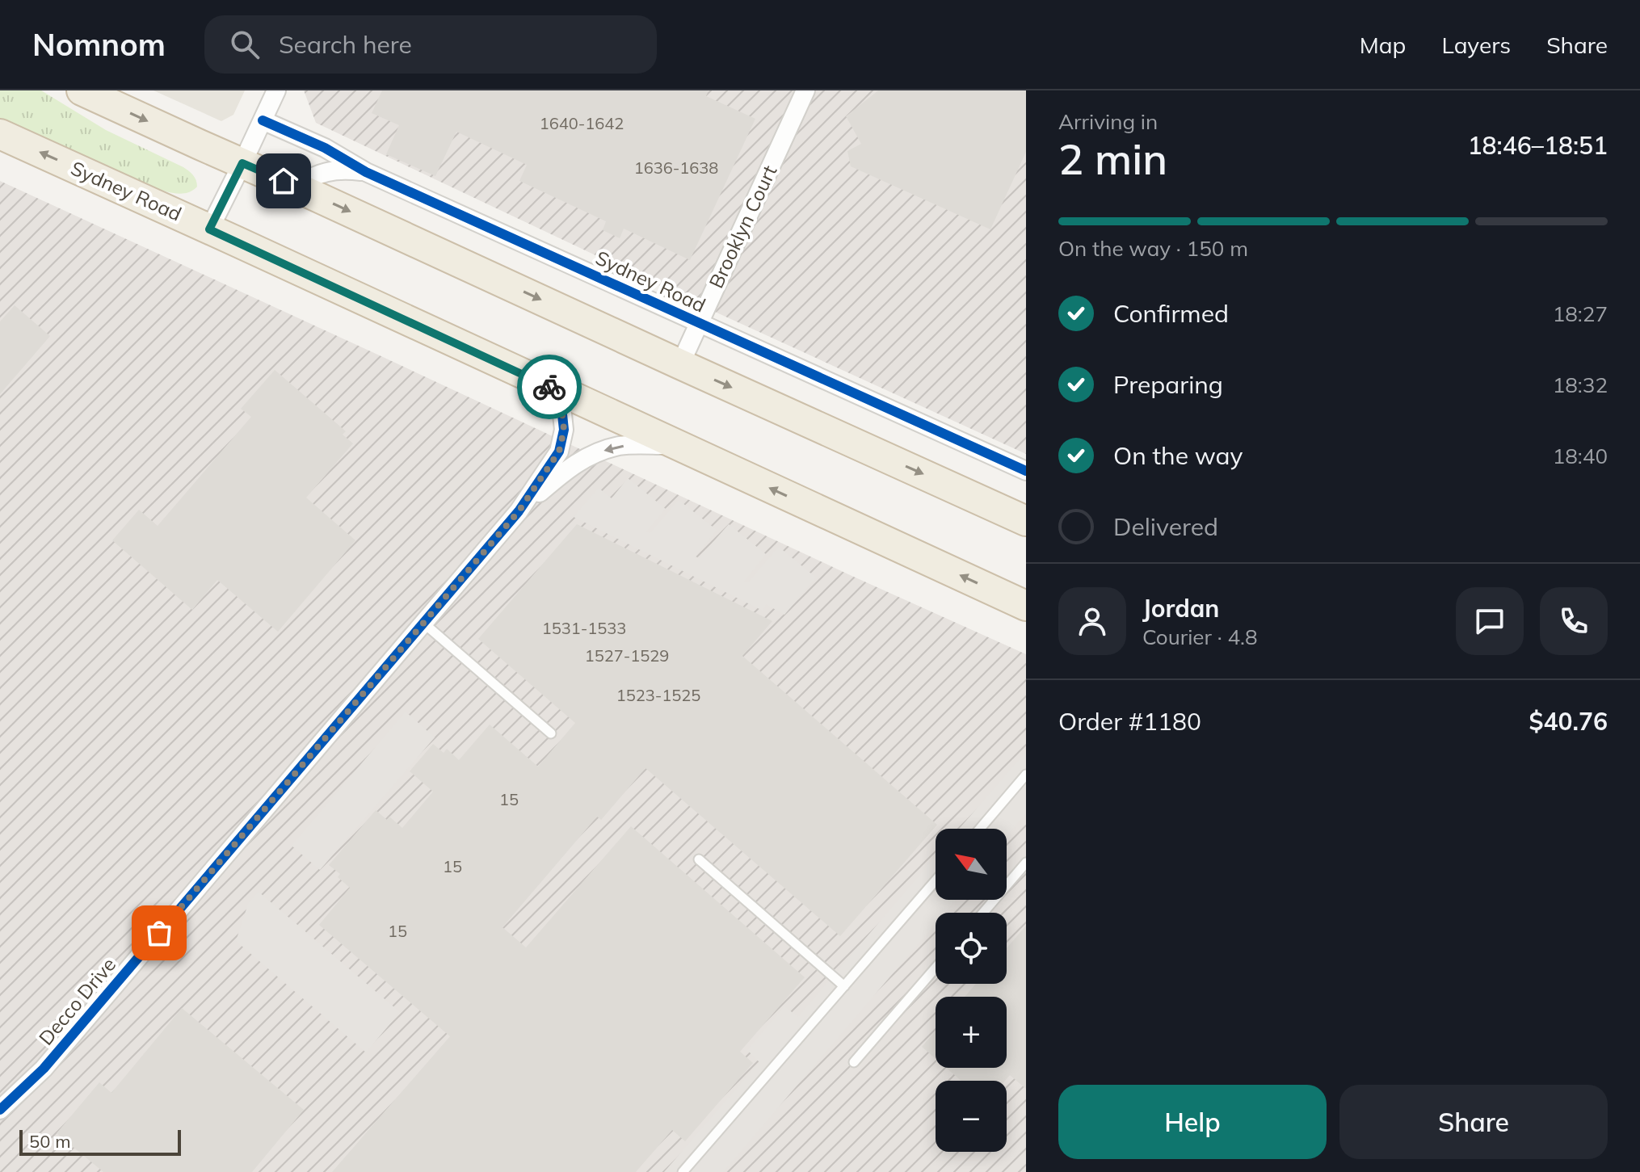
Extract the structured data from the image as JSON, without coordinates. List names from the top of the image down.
{
  "streets": {
    "highway": ["Sydney Road"],
    "street": ["Brooklyn Court", "Decco Drive"]
  },
  "crossings": [
    ["Sydney Road", "Brooklyn Court"],
    ["Sydney Road", "Decco Drive"]
  ],
  "house_numbers": [
    "1640-1642",
    "1636-1638",
    "1531-1533",
    "1527-1529",
    "1523-1525",
    "15",
    "15",
    "15"
  ],
  "scale_bar": "50 m",
  "north": "top left",
  "page": {
    "header": "Nomnom",
    "search": "Search here",
    "nav": ["Map", "Layers", "Share"],
    "heading": ["2 min", "Arriving in", "18:46–18:51"],
    "panel": [
      "Jordan",
      "Courier · 4.8",
      "Order #1180",
      "$40.76"
    ],
    "bar": "On the way · 150 m",
    "list": [
      ["Confirmed", "18:27"],
      ["Preparing", "18:32"],
      ["On the way", "18:40"],
      "Delivered"
    ],
    "map_buttons": ["+", "−"],
    "buttons": ["Help", "Share"],
    "scale": "50 m"
  }
}
